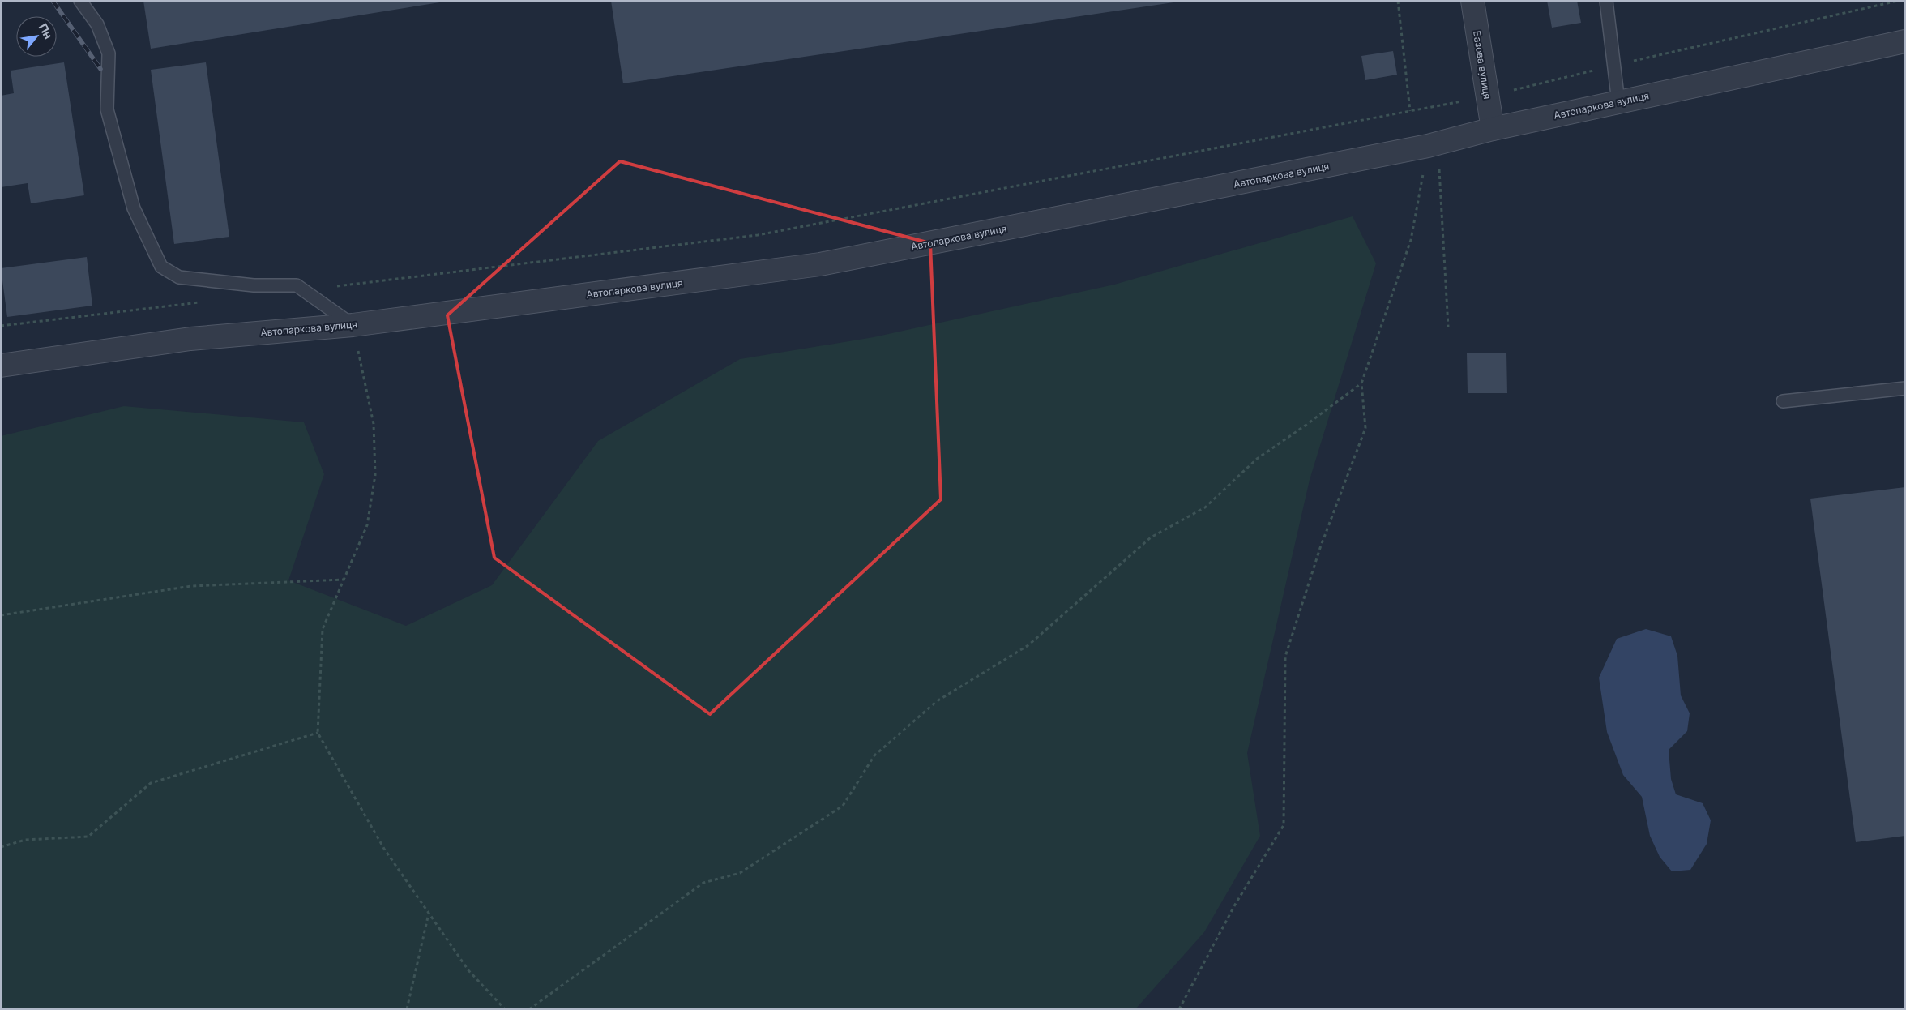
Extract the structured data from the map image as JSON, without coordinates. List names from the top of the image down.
{
  "streets": {
    "street": ["Базова вулиця", "Автопаркова вулиця"]
  },
  "crossings": [
    ["Базова вулиця", "Автопаркова вулиця"]
  ],
  "north": "top right"
}
